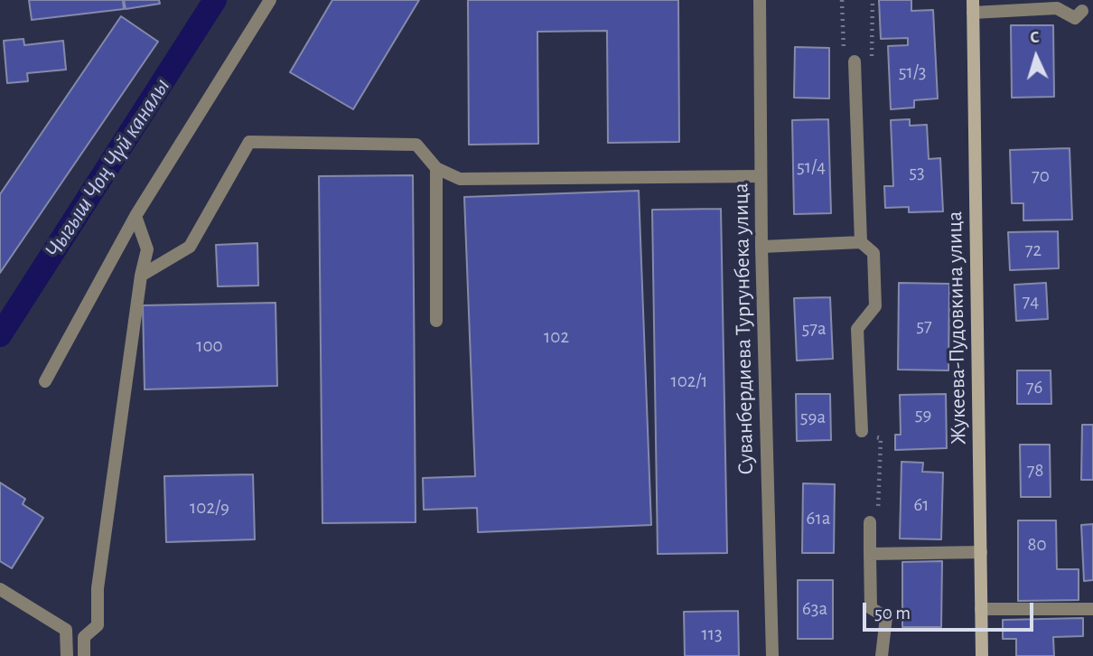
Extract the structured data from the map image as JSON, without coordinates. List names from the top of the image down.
{
  "streets": {
    "main road": ["Жукеева-Пудовкина улица"],
    "street": ["Суванбердиева Тургунбека улица"]
  },
  "water": ["Чыгыш Чоң Чүй каналы"],
  "house_numbers": [
    "51/3",
    "51/4",
    "53",
    "70",
    "72",
    "74",
    "57",
    "57a",
    "102",
    "100",
    "102/1",
    "76",
    "59",
    "59a",
    "78",
    "61",
    "102/9",
    "61a",
    "80",
    "63a",
    "113"
  ],
  "scale_bar": "50 m",
  "north": "top"
}
